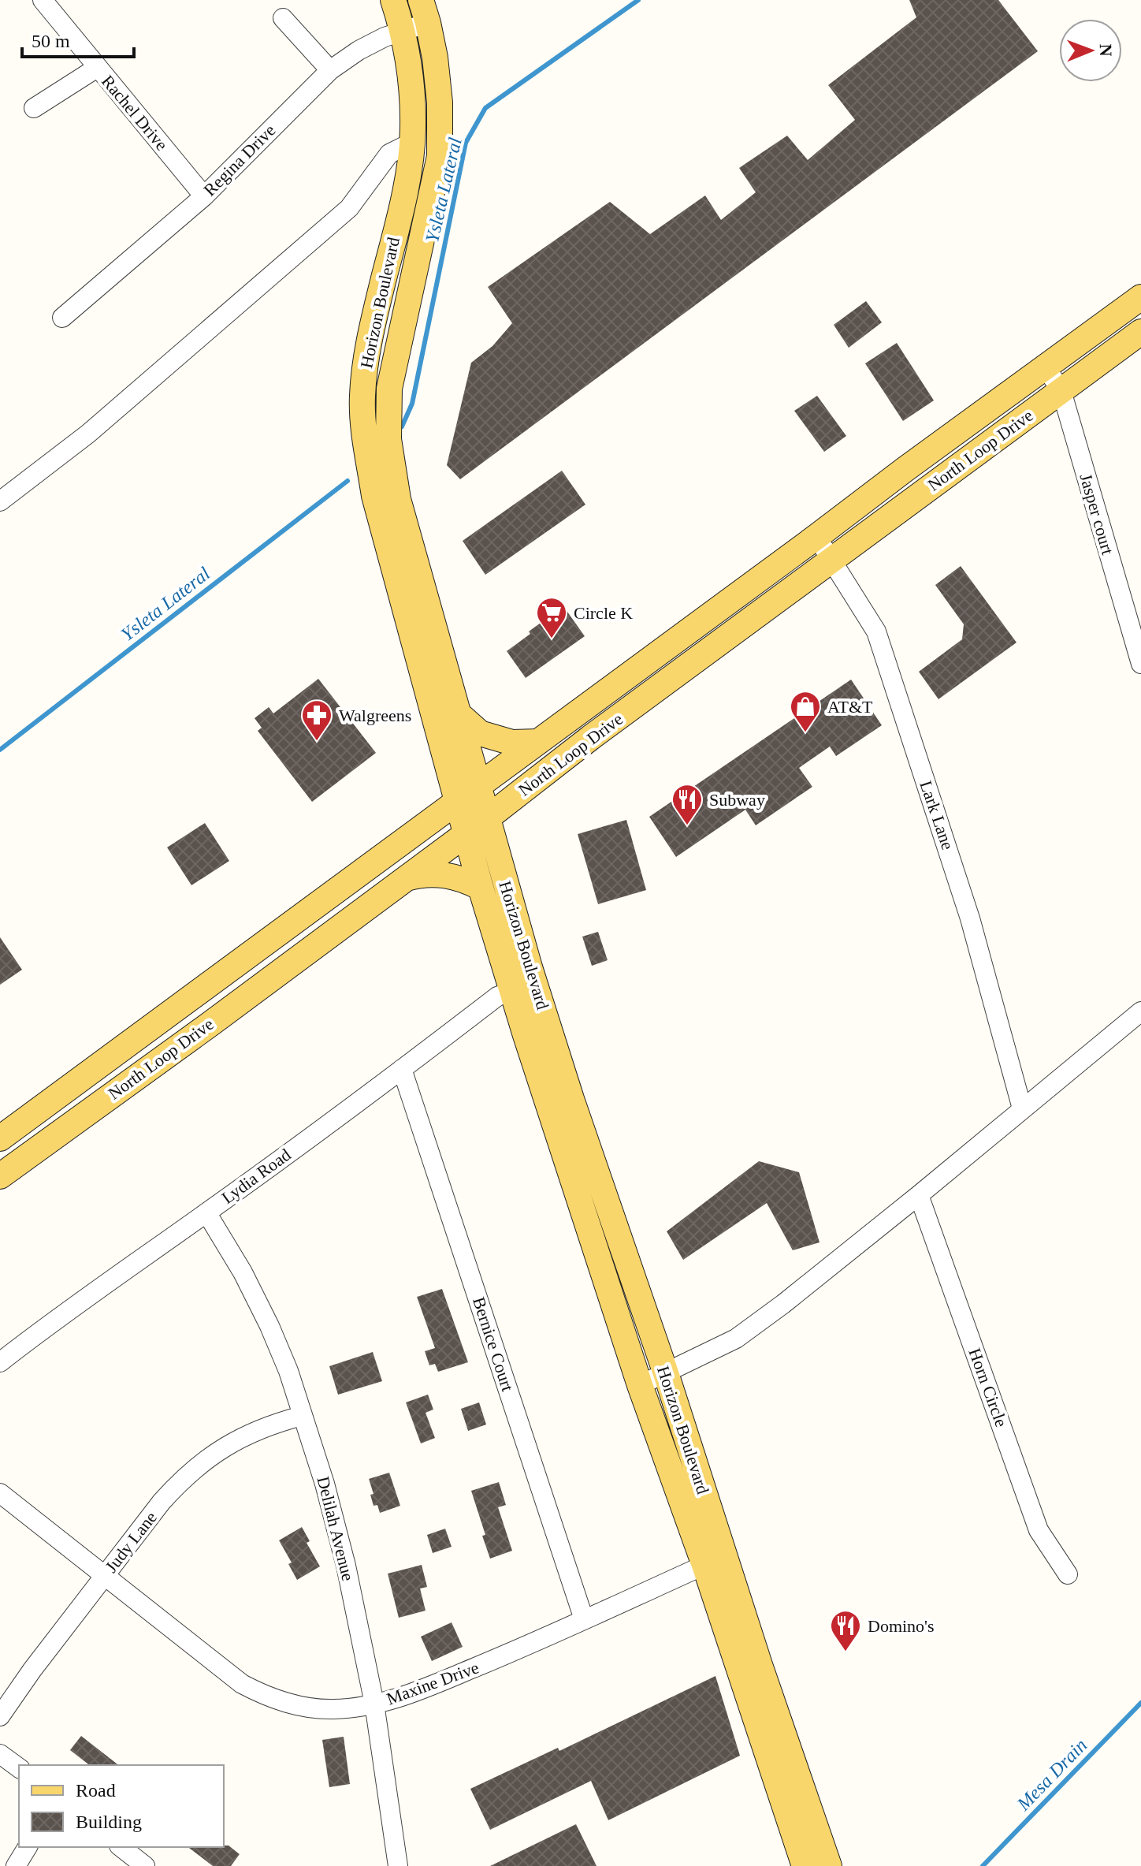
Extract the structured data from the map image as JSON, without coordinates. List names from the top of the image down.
{
  "streets": {
    "main road": ["Horizon Boulevard", "North Loop Drive"],
    "street": [
      "Rachel Drive",
      "Regina Drive",
      "Jasper court",
      "Lark Lane",
      "Lydia Road",
      "Bernice Court",
      "Horn Circle",
      "Delilah Avenue",
      "Judy Lane",
      "Maxine Drive"
    ]
  },
  "crossings": [
    ["Rachel Drive", "Regina Drive"],
    ["Regina Drive", "Horizon Boulevard"],
    ["Horizon Boulevard", "North Loop Drive"],
    ["Horizon Boulevard", "Lydia Road"],
    ["Horizon Boulevard", "Maxine Drive"],
    ["North Loop Drive", "Jasper court"],
    ["North Loop Drive", "Lark Lane"],
    ["Lydia Road", "Bernice Court"],
    ["Lydia Road", "Delilah Avenue"],
    ["Bernice Court", "Maxine Drive"],
    ["Delilah Avenue", "Judy Lane"],
    ["Delilah Avenue", "Maxine Drive"],
    ["Judy Lane", "Maxine Drive"]
  ],
  "water": ["Ysleta Lateral", "Mesa Drain"],
  "places": {
    "supermarket": ["Circle K"],
    "shop": ["AT&T"],
    "pharmacy": ["Walgreens"],
    "restaurant": ["Subway", "Domino's"]
  },
  "legend": ["Road", "Building"],
  "scale_bar": "50 m",
  "north": "right"
}
